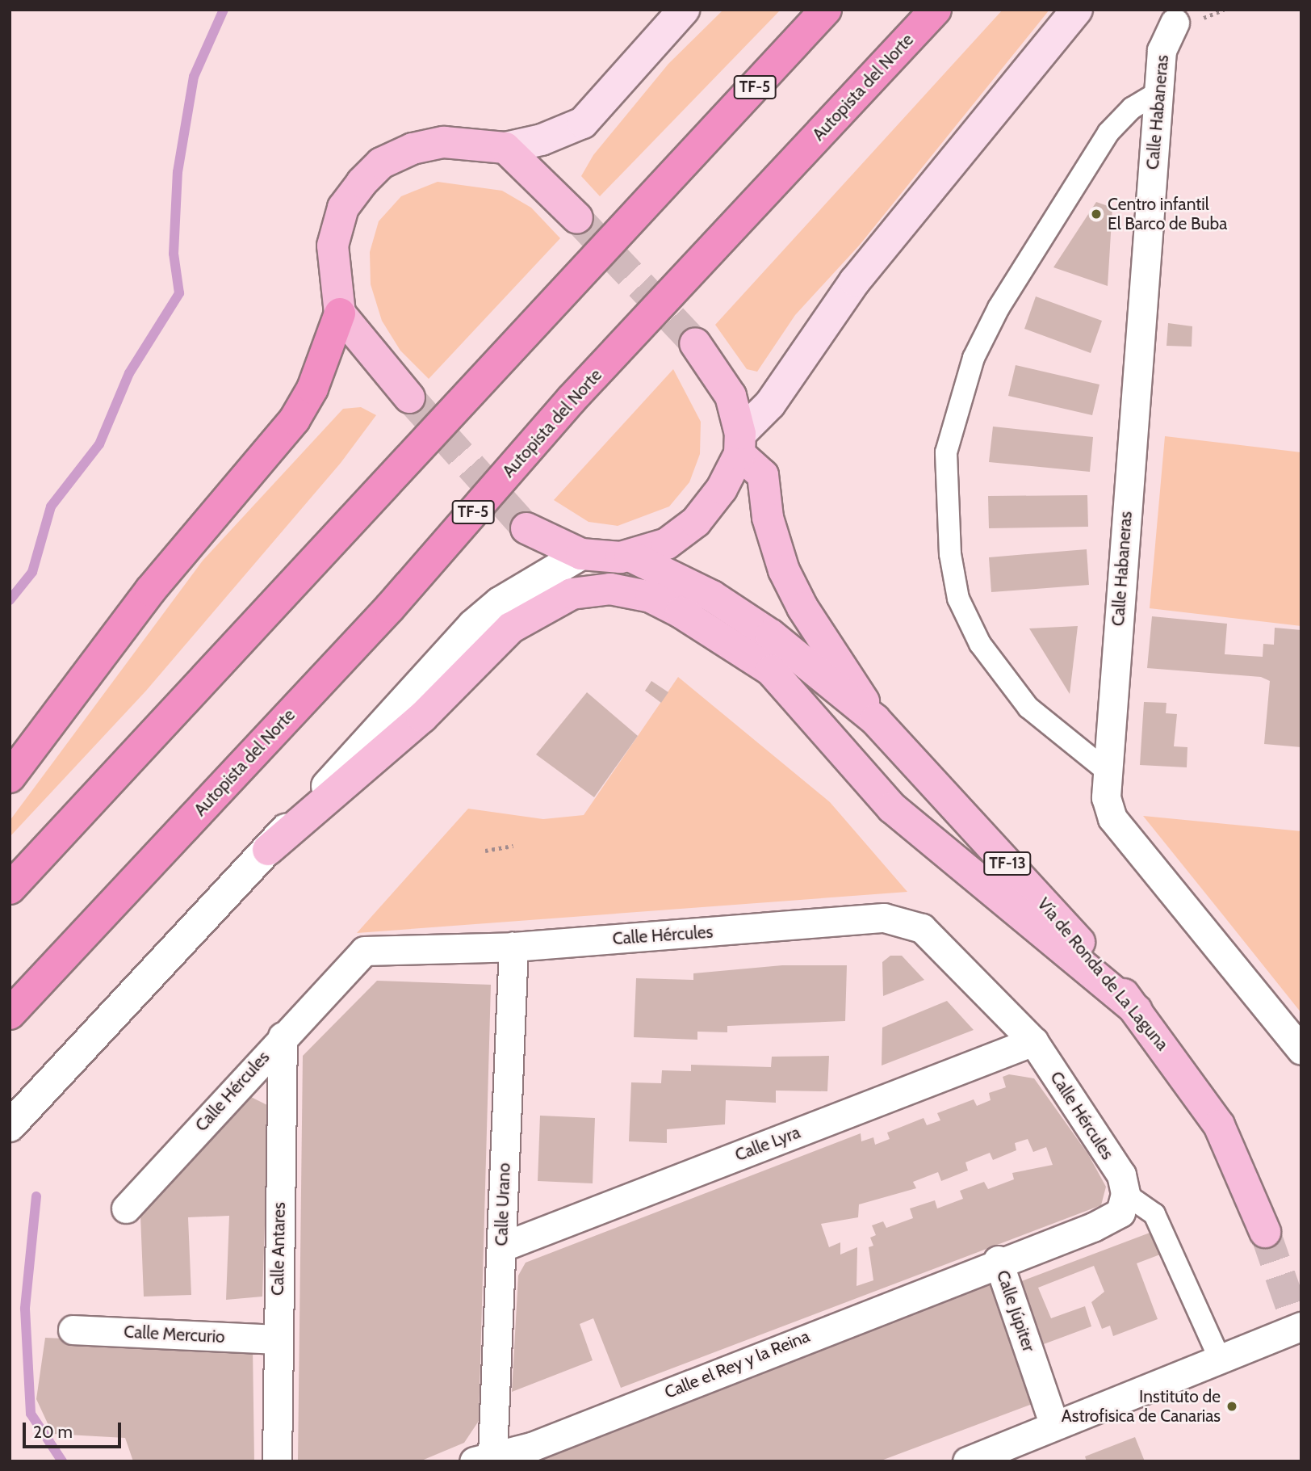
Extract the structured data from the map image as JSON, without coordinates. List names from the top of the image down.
{
  "streets": {
    "highway": ["TF-5", "Autopista del Norte"],
    "main road": ["TF-13", "Vía de Ronda de La Laguna"],
    "street": [
      "Calle Habaneras",
      "Calle Hércules",
      "Calle Lyra",
      "Calle Urano",
      "Calle Antares",
      "Calle Júpiter",
      "Calle Mercurio",
      "Calle el Rey y la Reina"
    ]
  },
  "crossings": [
    ["TF-13", "Vía de Ronda de La Laguna"],
    ["Calle Hércules", "Calle Lyra"],
    ["Calle Hércules", "Calle Urano"],
    ["Calle Hércules", "Calle Antares"],
    ["Calle Hércules", "Calle Júpiter"],
    ["Calle Lyra", "Calle Urano"],
    ["Calle Urano", "Calle el Rey y la Reina"],
    ["Calle Antares", "Calle Mercurio"],
    ["Calle Júpiter", "Calle el Rey y la Reina"]
  ],
  "places": ["Centro infantil El Barco de Buba", "Instituto de Astrofisica de Canarias"],
  "scale_bar": "20 m"
}
